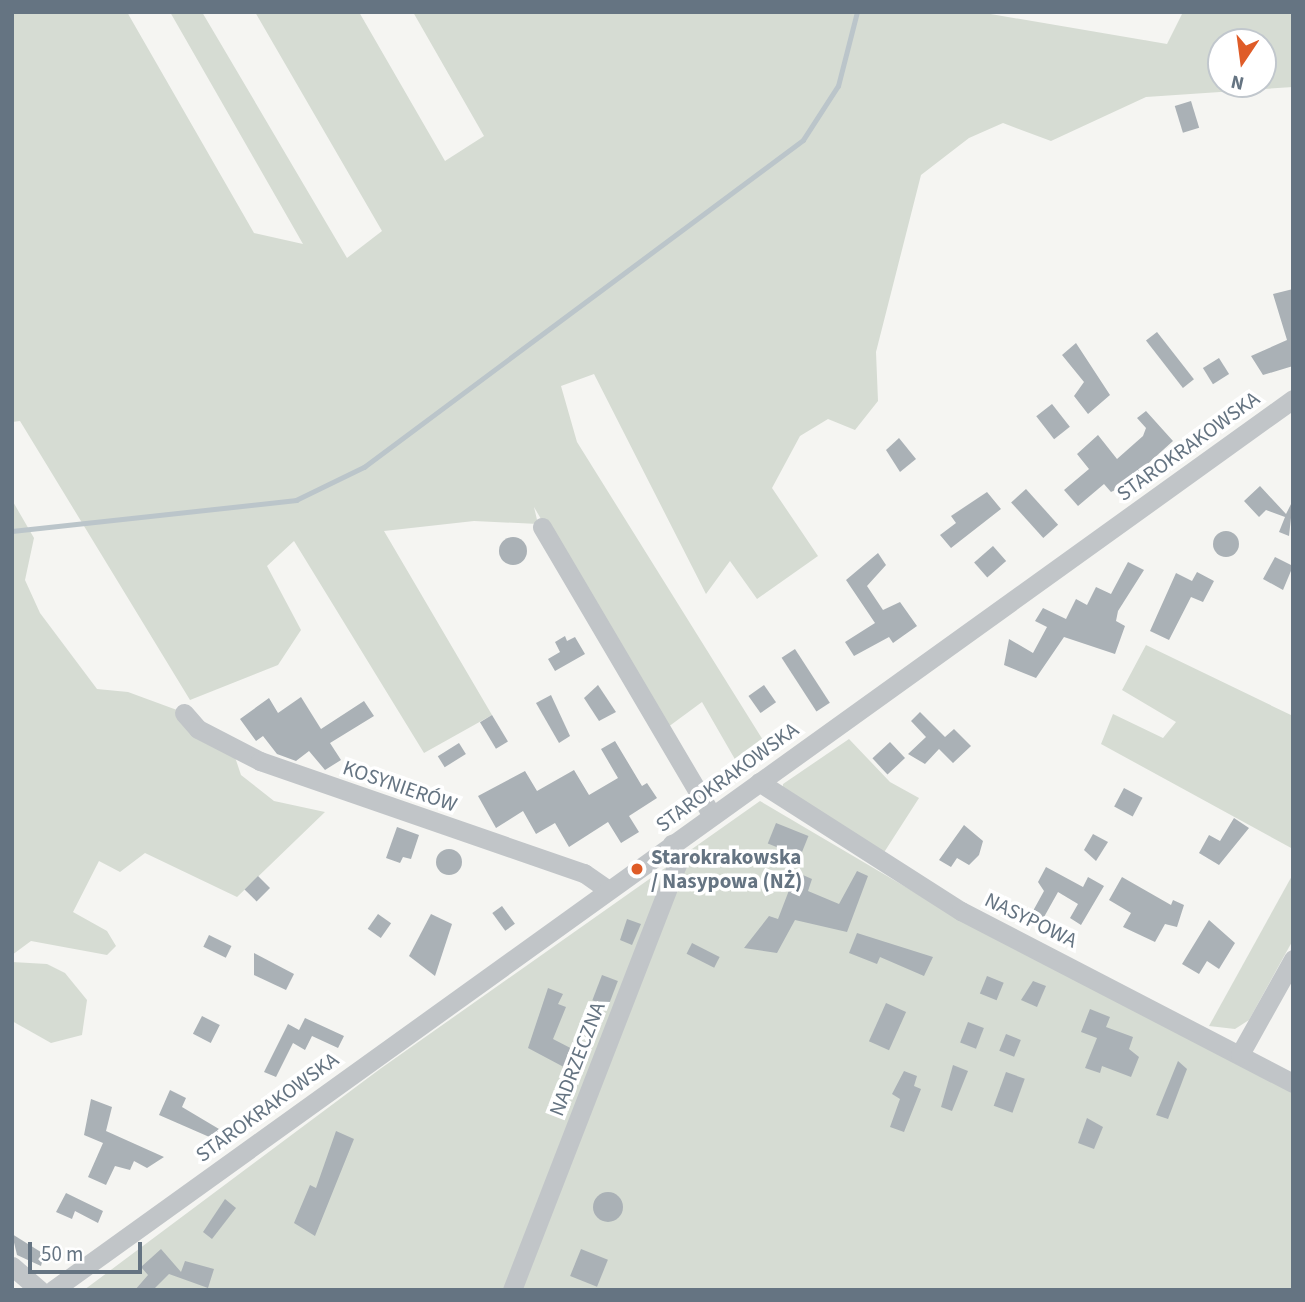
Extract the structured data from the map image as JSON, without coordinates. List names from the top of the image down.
{
  "streets": {
    "street": [
      "STAROKRAKOWSKA",
      "KOSYNIERÓW",
      "NASYPOWA",
      "NADRZECZNA"
    ]
  },
  "crossings": [
    ["STAROKRAKOWSKA", "KOSYNIERÓW"],
    ["STAROKRAKOWSKA", "NASYPOWA"],
    ["STAROKRAKOWSKA", "NADRZECZNA"]
  ],
  "places": ["Starokrakowska / Nasypowa (NŻ)"],
  "scale_bar": "50 m",
  "north": "bottom"
}
